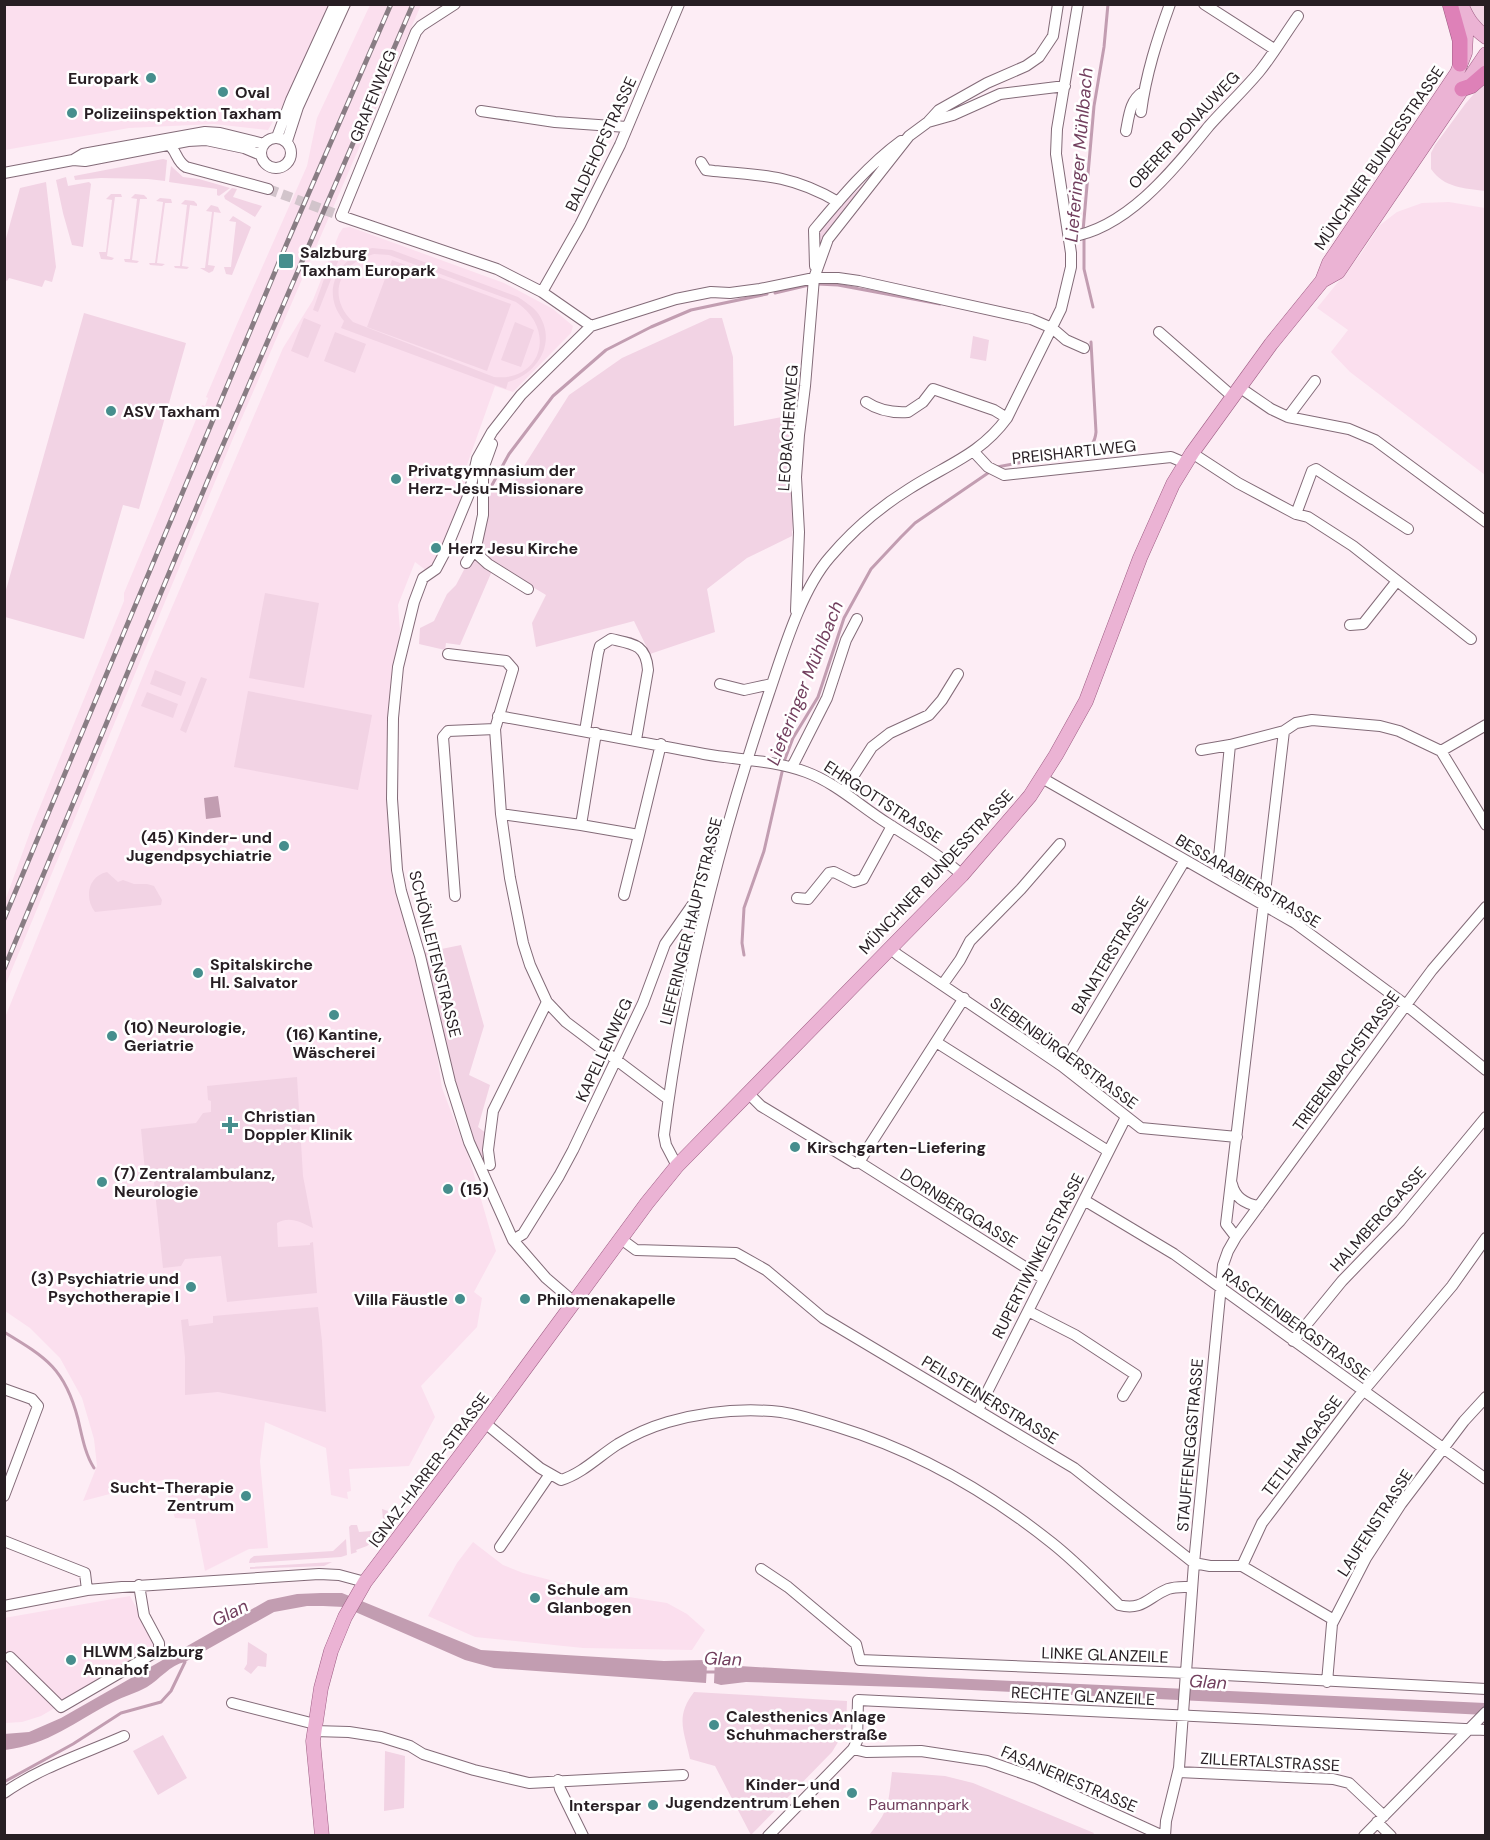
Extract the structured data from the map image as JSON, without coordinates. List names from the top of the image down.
{
  "streets": {
    "main road": ["MÜNCHNER BUNDESSTRASSE", "IGNAZ-HARRER-STRASSE"],
    "street": [
      "GRAFENWEG",
      "OBERER BONAUWEG",
      "BALDEHOFSTRASSE",
      "LEOBACHERWEG",
      "PREISHARTLWEG",
      "EHRGOTTSTRASSE",
      "BESSARABIERSTRASSE",
      "LIEFERINGER HAUPTSTRASSE",
      "SCHÖNLEITENSTRASSE",
      "BANATERSTRASSE",
      "KAPELLENWEG",
      "SIEBENBÜRGERSTRASSE",
      "TRIEBENBACHSTRASSE",
      "DORNBERGGASSE",
      "HALMBERGGASSE",
      "RUPERTIWINKELSTRASSE",
      "RASCHENBERGSTRASSE",
      "PEILSTEINERSTRASSE",
      "STAUFFENEGGSTRASSE",
      "TETLHAMGASSE",
      "LAUFENSTRASSE",
      "LINKE GLANZEILE",
      "RECHTE GLANZEILE",
      "ZILLERTALSTRASSE",
      "FASANERIESTRASSE"
    ]
  },
  "crossings": [
    ["GRAFENWEG", "BALDEHOFSTRASSE"],
    ["OBERER BONAUWEG", "LIEFERINGER HAUPTSTRASSE"],
    ["MÜNCHNER BUNDESSTRASSE", "PREISHARTLWEG"],
    ["MÜNCHNER BUNDESSTRASSE", "EHRGOTTSTRASSE"],
    ["MÜNCHNER BUNDESSTRASSE", "BESSARABIERSTRASSE"],
    ["MÜNCHNER BUNDESSTRASSE", "LIEFERINGER HAUPTSTRASSE"],
    ["MÜNCHNER BUNDESSTRASSE", "SIEBENBÜRGERSTRASSE"],
    ["MÜNCHNER BUNDESSTRASSE", "DORNBERGGASSE"],
    ["MÜNCHNER BUNDESSTRASSE", "IGNAZ-HARRER-STRASSE"],
    ["LEOBACHERWEG", "LIEFERINGER HAUPTSTRASSE"],
    ["PREISHARTLWEG", "LIEFERINGER HAUPTSTRASSE"],
    ["EHRGOTTSTRASSE", "LIEFERINGER HAUPTSTRASSE"],
    ["BESSARABIERSTRASSE", "BANATERSTRASSE"],
    ["BESSARABIERSTRASSE", "TRIEBENBACHSTRASSE"],
    ["LIEFERINGER HAUPTSTRASSE", "KAPELLENWEG"],
    ["LIEFERINGER HAUPTSTRASSE", "IGNAZ-HARRER-STRASSE"],
    ["SCHÖNLEITENSTRASSE", "KAPELLENWEG"],
    ["SCHÖNLEITENSTRASSE", "IGNAZ-HARRER-STRASSE"],
    ["BANATERSTRASSE", "SIEBENBÜRGERSTRASSE"],
    ["SIEBENBÜRGERSTRASSE", "RUPERTIWINKELSTRASSE"],
    ["TRIEBENBACHSTRASSE", "STAUFFENEGGSTRASSE"],
    ["DORNBERGGASSE", "RUPERTIWINKELSTRASSE"],
    ["HALMBERGGASSE", "RASCHENBERGSTRASSE"],
    ["RUPERTIWINKELSTRASSE", "RASCHENBERGSTRASSE"],
    ["RUPERTIWINKELSTRASSE", "PEILSTEINERSTRASSE"],
    ["RASCHENBERGSTRASSE", "STAUFFENEGGSTRASSE"],
    ["RASCHENBERGSTRASSE", "TETLHAMGASSE"],
    ["RASCHENBERGSTRASSE", "LAUFENSTRASSE"],
    ["PEILSTEINERSTRASSE", "STAUFFENEGGSTRASSE"],
    ["PEILSTEINERSTRASSE", "IGNAZ-HARRER-STRASSE"],
    ["STAUFFENEGGSTRASSE", "LINKE GLANZEILE"],
    ["STAUFFENEGGSTRASSE", "RECHTE GLANZEILE"],
    ["STAUFFENEGGSTRASSE", "FASANERIESTRASSE"],
    ["LAUFENSTRASSE", "LINKE GLANZEILE"],
    ["RECHTE GLANZEILE", "FASANERIESTRASSE"],
    ["ZILLERTALSTRASSE", "FASANERIESTRASSE"]
  ],
  "water": ["Lieferinger Mühlbach", "Glan"],
  "parks": ["Paumannpark"],
  "places": {
    "other": [
      "Europark",
      "Oval",
      "Polizeiinspektion Taxham",
      "ASV Taxham",
      "Privatgymnasium der Herz-Jesu-Missionare",
      "Herz Jesu Kirche",
      "(45) Kinder- und Jugendpsychiatrie",
      "Spitalskirche Hl. Salvator",
      "(16) Kantine, Wäscherei",
      "(10) Neurologie, Geriatrie",
      "Kirschgarten-Liefering",
      "(7) Zentralambulanz, Neurologie",
      "(15)",
      "(3) Psychiatrie und Psychotherapie I",
      "Villa Fäustle",
      "Philomenakapelle",
      "Sucht-Therapie Zentrum",
      "Schule am Glanbogen",
      "HLWM Salzburg Annahof",
      "Calesthenics Anlage Schuhmacherstraße",
      "Kinder- und Jugendzentrum Lehen",
      "Interspar"
    ],
    "transit": ["Salzburg Taxham Europark"],
    "health": ["Christian Doppler Klinik"]
  }
}
